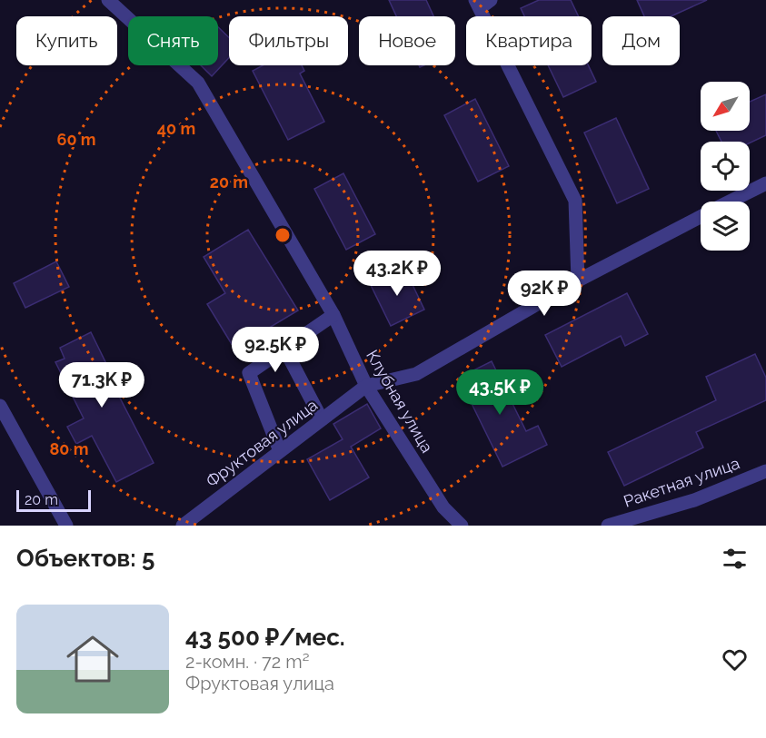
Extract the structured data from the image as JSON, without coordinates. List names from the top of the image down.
{
  "streets": {
    "street": ["Клубная улица", "Фруктовая улица", "Ракетная улица"]
  },
  "crossings": [
    ["Клубная улица", "Фруктовая улица"]
  ],
  "scale_bar": "20 m",
  "north": "bottom left",
  "page": {
    "chip": [
      "Купить",
      "Снять",
      "Фильтры",
      "Новое",
      "Квартира",
      "Дом"
    ],
    "price": [
      "43.2K ₽",
      "92K ₽",
      "92.5K ₽",
      "71.3K ₽",
      "43.5K ₽"
    ],
    "scale": "20 m",
    "heading": "Объектов: 5",
    "list": [
      {
        "name": "43 500 ₽/мес.",
        "note": "2-комн. · 72 m² · Фруктовая улица"
      }
    ]
  },
  "rings": [
    "40 m",
    "60 m",
    "20 m",
    "80 m"
  ]
}
